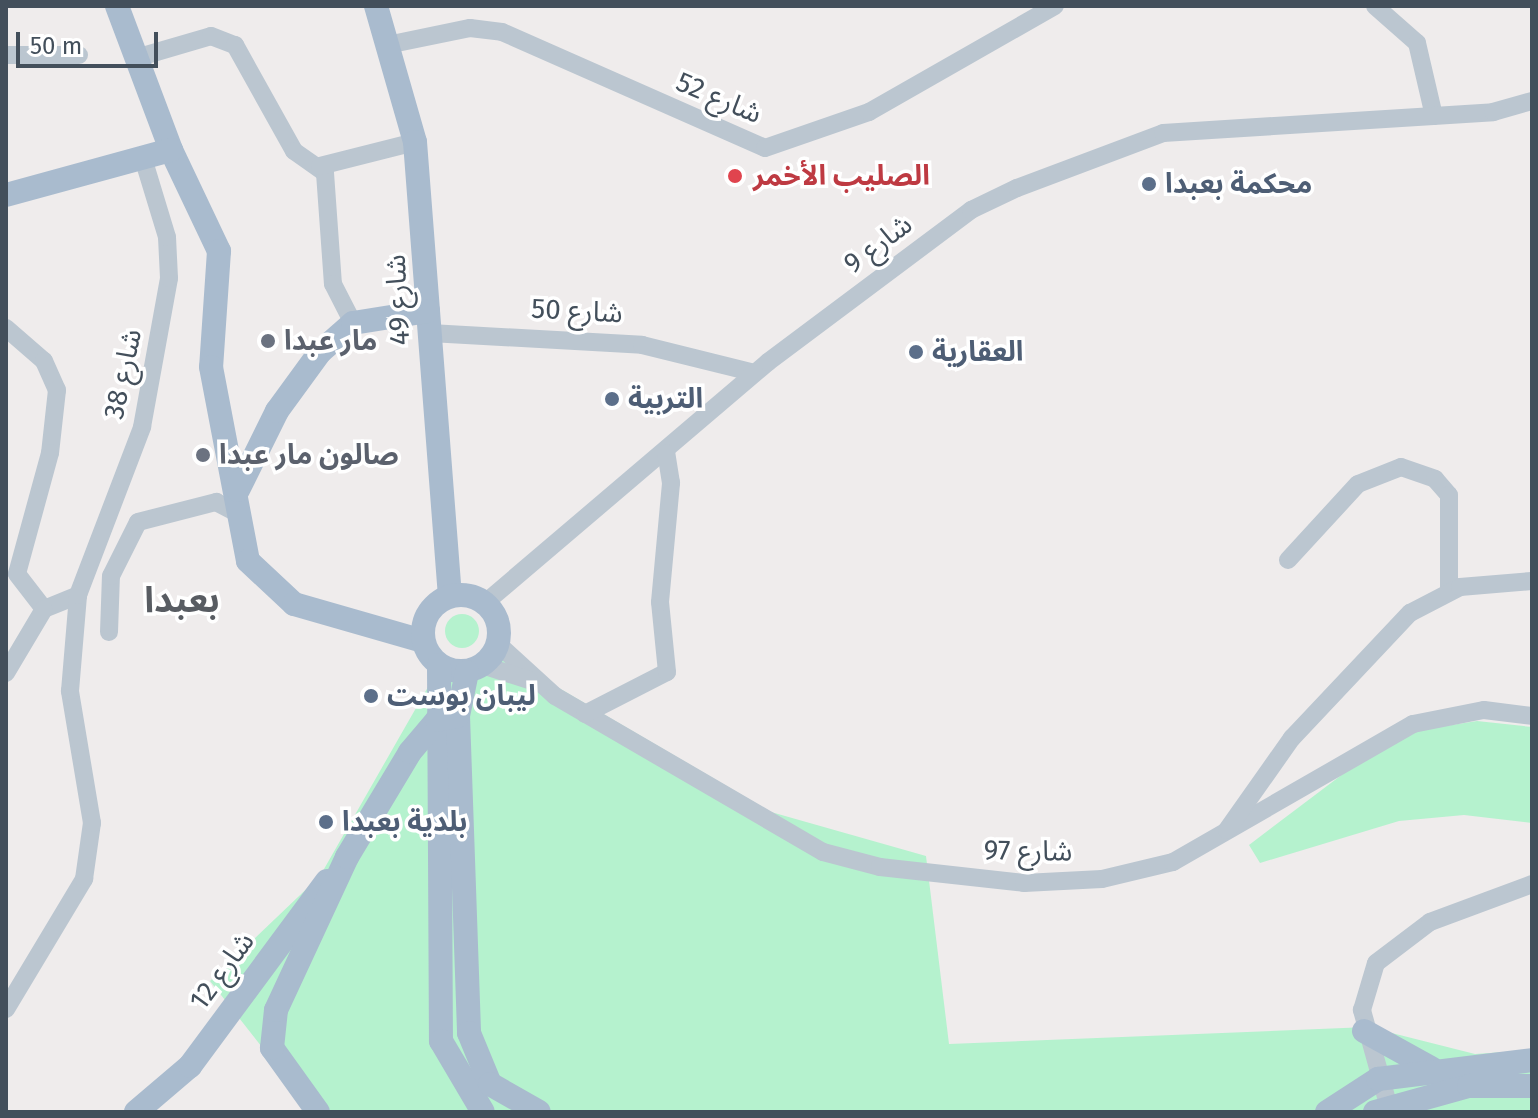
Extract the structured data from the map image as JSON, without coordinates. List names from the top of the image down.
{
  "streets": {
    "main road": ["شارع 49", "شارع 50", "شارع 12"],
    "street": [
      "شارع 52",
      "شارع 9",
      "شارع 38",
      "شارع 97"
    ]
  },
  "crossings": [
    ["شارع 52", "شارع 49"],
    ["شارع 9", "شارع 49"],
    ["شارع 9", "شارع 50"],
    ["شارع 9", "شارع 97"],
    ["شارع 49", "شارع 50"],
    ["شارع 49", "شارع 97"]
  ],
  "districts": ["بعبدا"],
  "places": [
    "الصليب الأخمر",
    "محكمة بعبدا",
    "مار عبدا",
    "العقارية",
    "التربية",
    "صالون مار عبدا",
    "ليبان بوست",
    "بلدية بعبدا"
  ],
  "scale_bar": "50 m"
}
